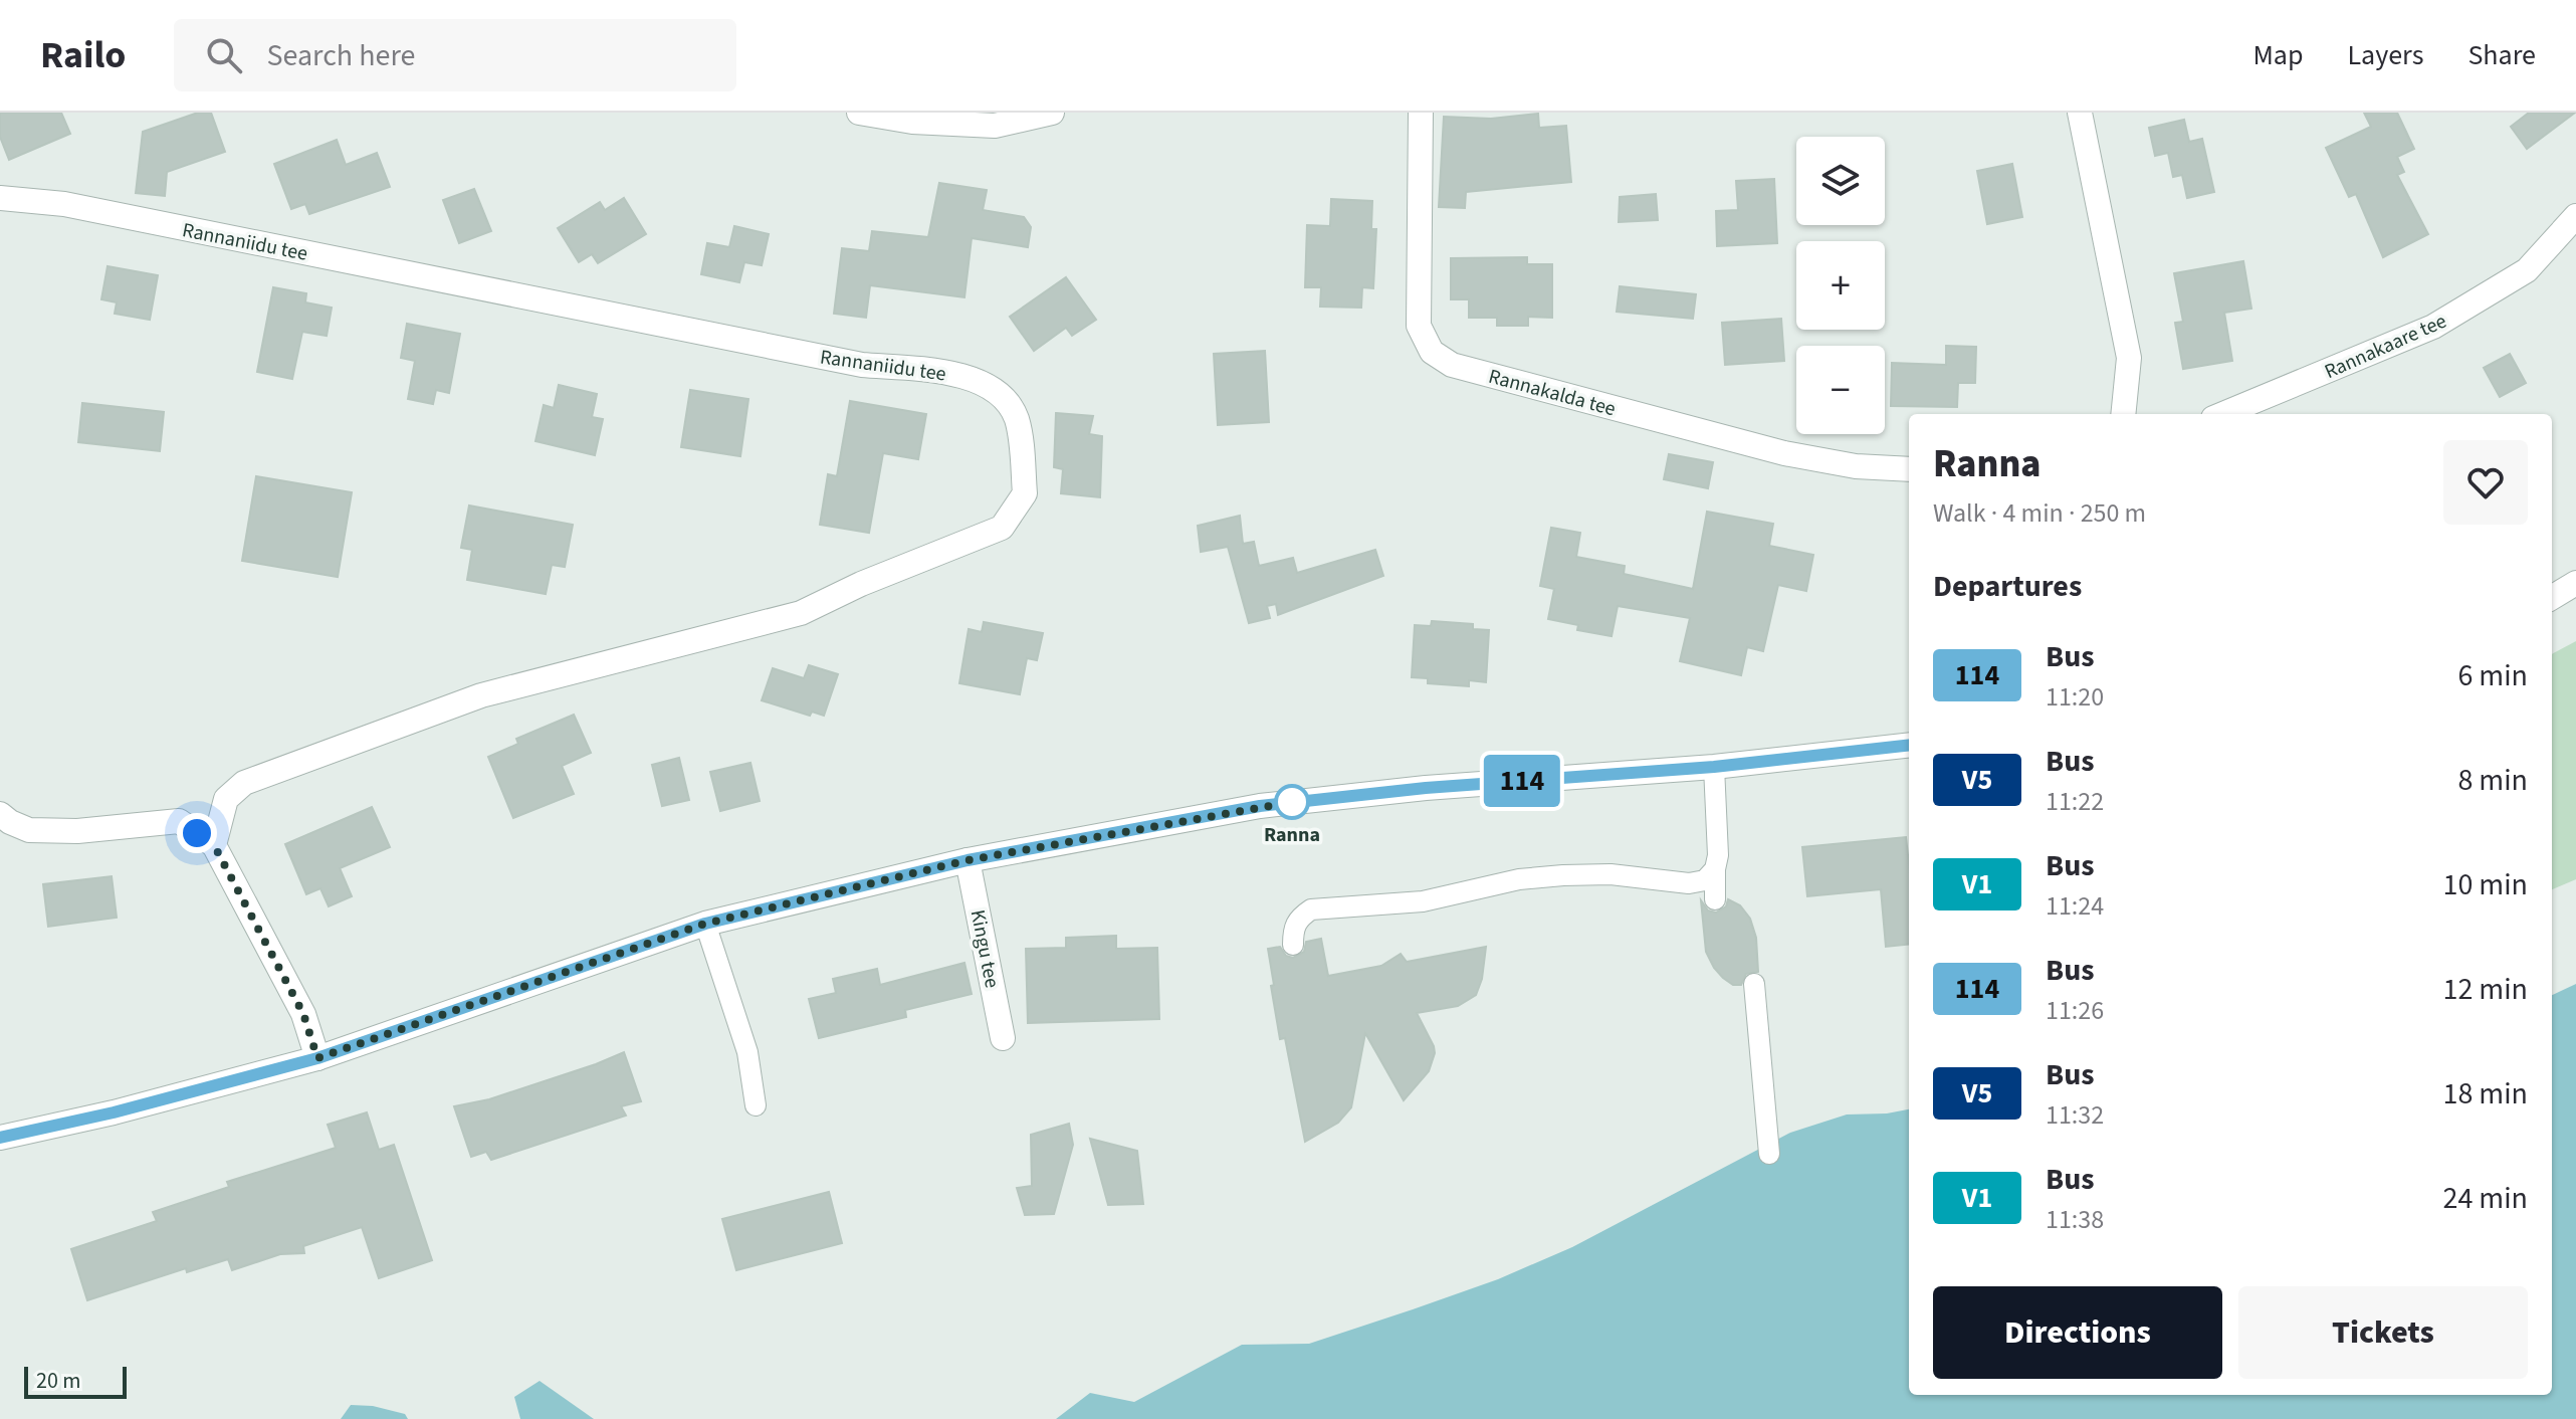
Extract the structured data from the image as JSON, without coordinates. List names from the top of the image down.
{
  "streets": {
    "street": [
      "Rannaniidu tee",
      "Rannakaare tee",
      "Rannakalda tee",
      "Kingu tee"
    ]
  },
  "places": ["Ranna"],
  "lines": ["bus line 114"],
  "scale_bar": "20 m",
  "page": {
    "header": "Railo",
    "search": "Search here",
    "nav": ["Map", "Layers", "Share"],
    "on_map": "114",
    "map_buttons": ["+", "−"],
    "heading": [
      ["Ranna", "Walk · 4 min · 250 m"],
      "Departures"
    ],
    "list": [
      {
        "mark": "114",
        "name": "Bus",
        "note": "11:20",
        "value": "6 min"
      },
      {
        "mark": "V5",
        "name": "Bus",
        "note": "11:22",
        "value": "8 min"
      },
      {
        "mark": "V1",
        "name": "Bus",
        "note": "11:24",
        "value": "10 min"
      },
      {
        "mark": "114",
        "name": "Bus",
        "note": "11:26",
        "value": "12 min"
      },
      {
        "mark": "V5",
        "name": "Bus",
        "note": "11:32",
        "value": "18 min"
      },
      {
        "mark": "V1",
        "name": "Bus",
        "note": "11:38",
        "value": "24 min"
      }
    ],
    "buttons": ["Directions", "Tickets"],
    "scale": "20 m"
  }
}
